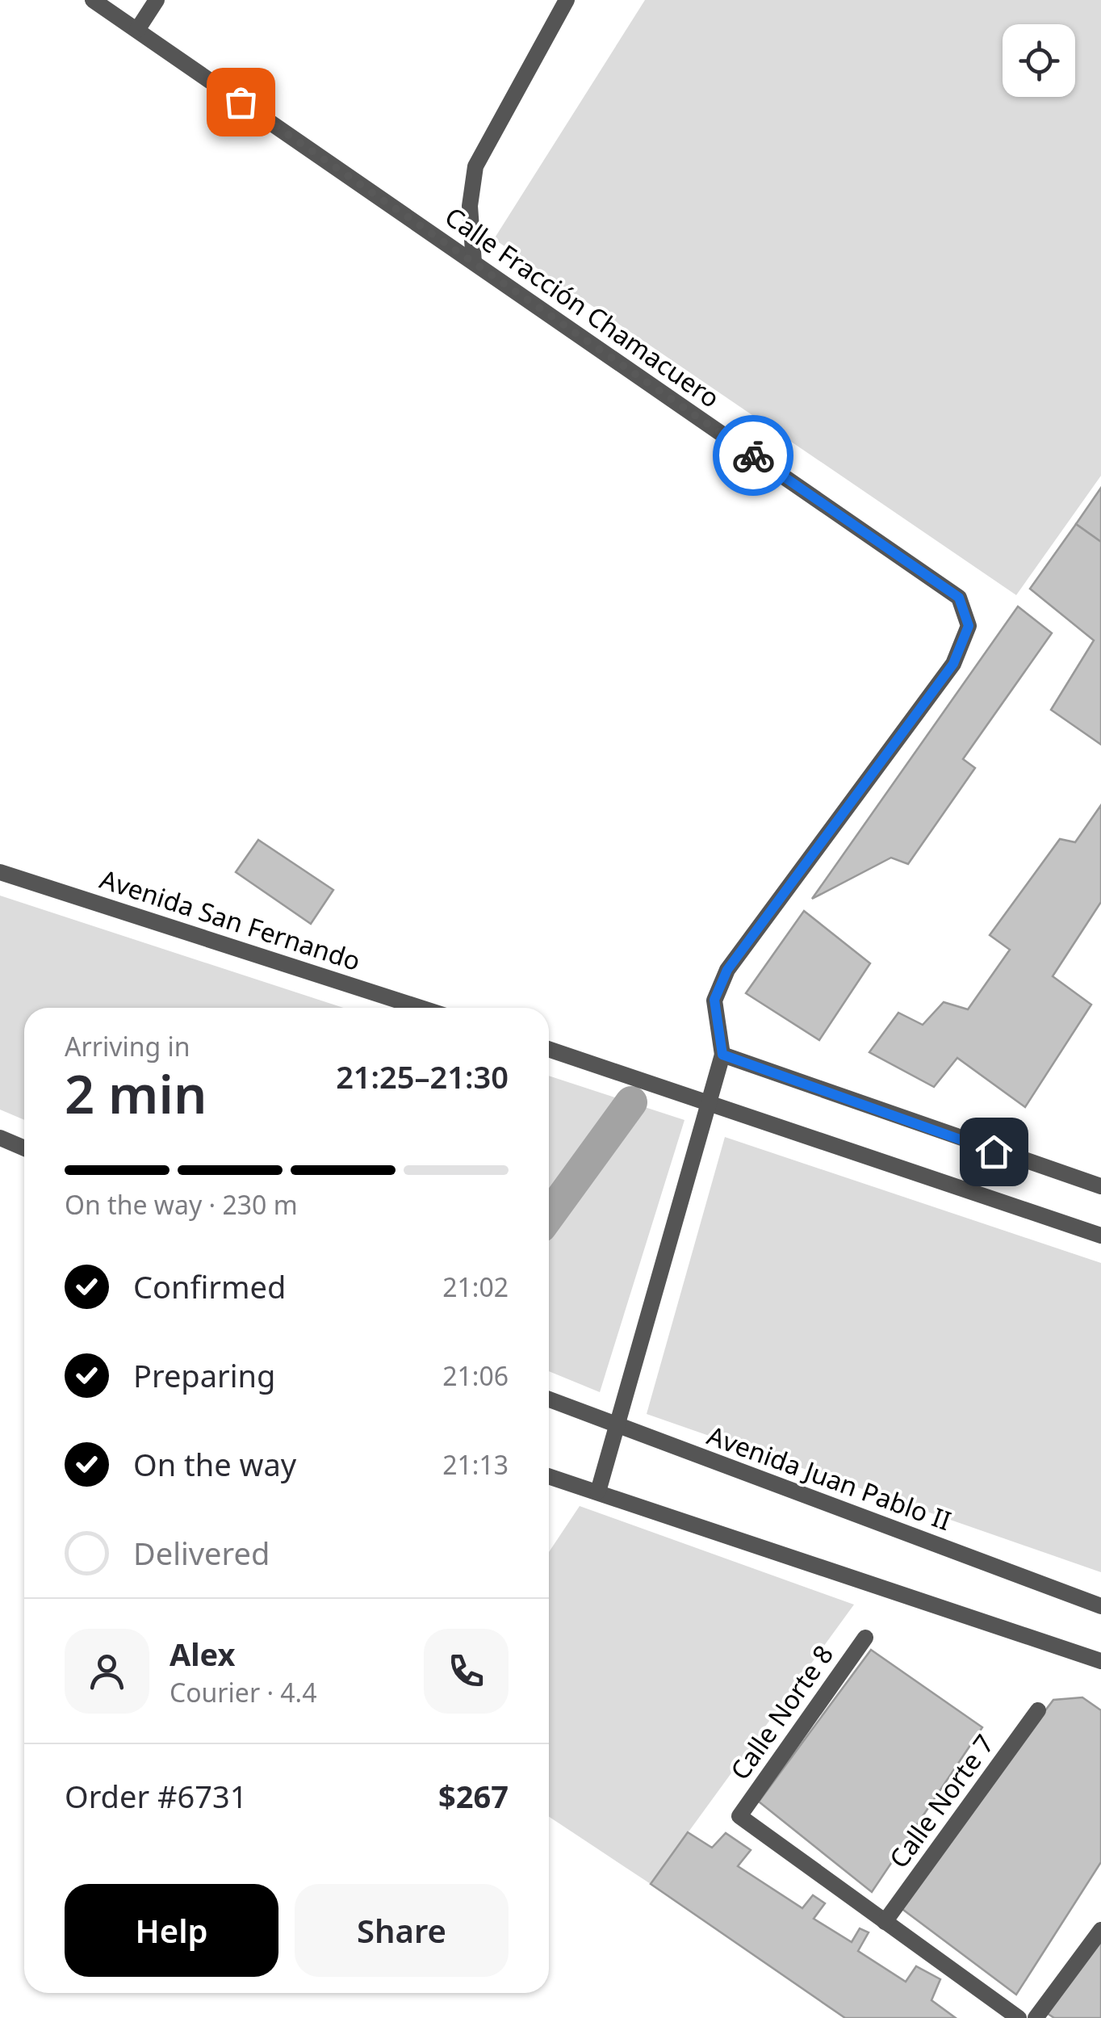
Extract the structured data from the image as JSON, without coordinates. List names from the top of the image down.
{
  "streets": {
    "street": [
      "Calle Fracción Chamacuero",
      "Avenida San Fernando",
      "Avenida Juan Pablo II",
      "Calle Norte 8",
      "Calle Norte 7"
    ]
  },
  "crossings": [
    ["Calle Norte 8", "Calle Norte 7"]
  ],
  "page": {
    "heading": ["2 min", "Arriving in", "21:25–21:30"],
    "panel": [
      "Alex",
      "Courier · 4.4",
      "Order #6731",
      "$267"
    ],
    "bar": "On the way · 230 m",
    "list": [
      ["Confirmed", "21:02"],
      ["Preparing", "21:06"],
      ["On the way", "21:13"],
      "Delivered"
    ],
    "buttons": ["Help", "Share"]
  }
}
